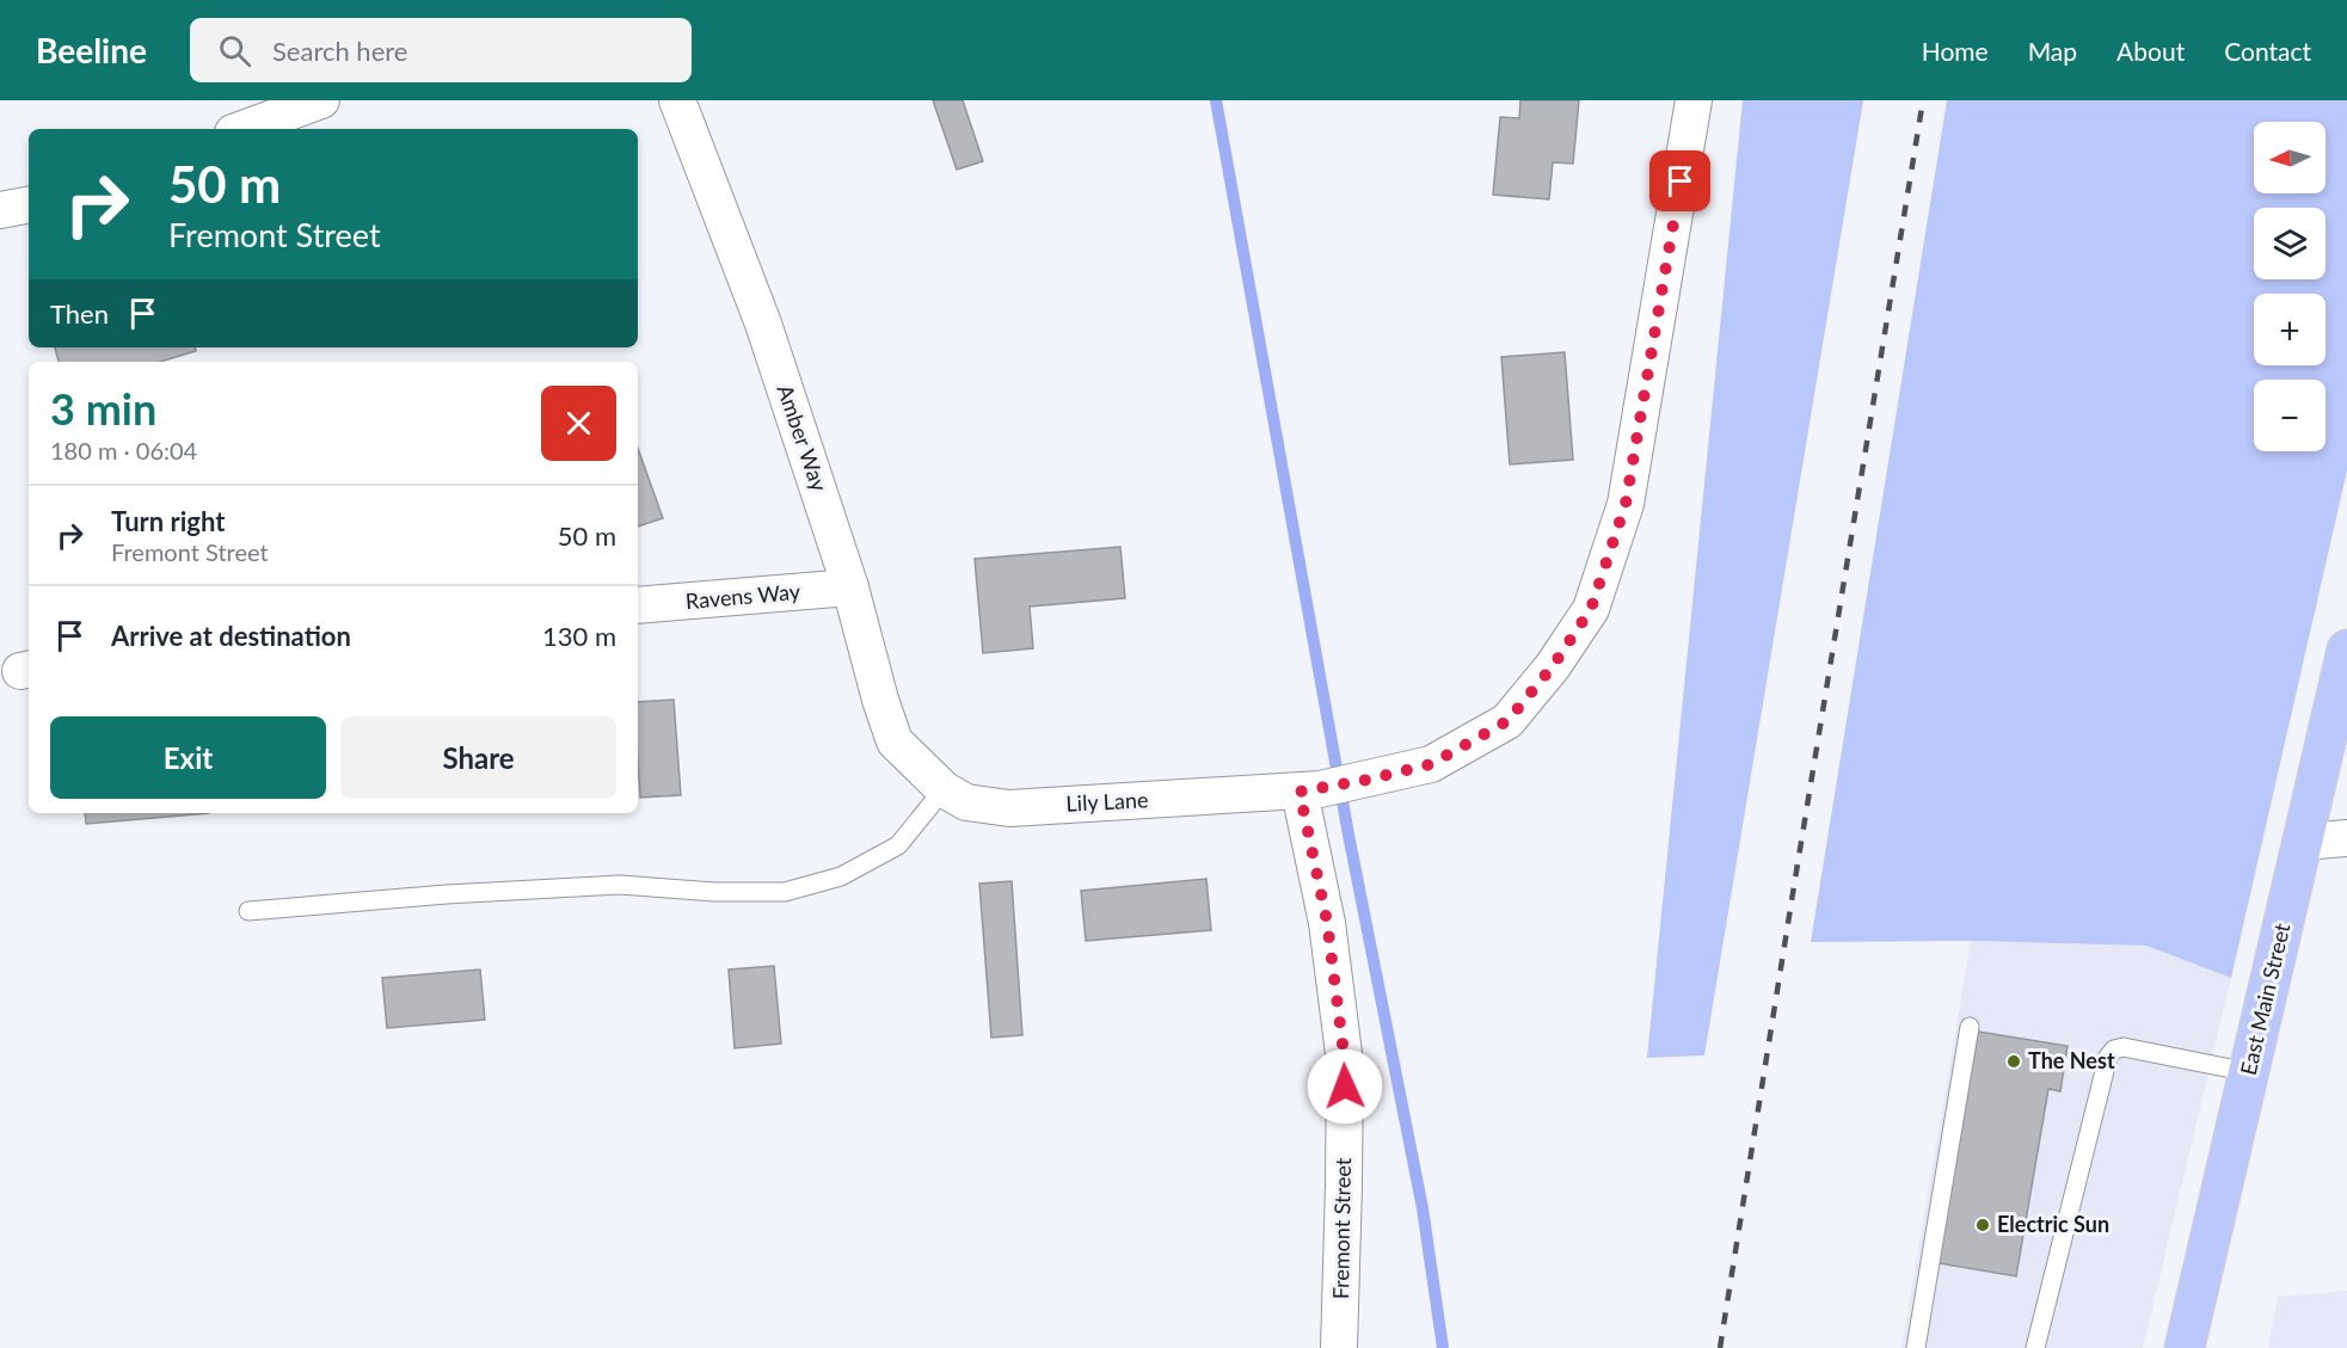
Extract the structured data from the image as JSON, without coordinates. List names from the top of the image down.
{
  "streets": {
    "main road": ["East Main Street"],
    "street": [
      "Amber Way",
      "Ravens Way",
      "Lily Lane",
      "Fremont Street"
    ]
  },
  "crossings": [
    ["Amber Way", "Ravens Way"],
    ["Amber Way", "Lily Lane"],
    ["Lily Lane", "Fremont Street"]
  ],
  "places": ["The Nest", "Electric Sun"],
  "north": "left",
  "page": {
    "header": "Beeline",
    "search": "Search here",
    "nav": [
      "Home",
      "Map",
      "About",
      "Contact"
    ],
    "map_buttons": ["+", "−"],
    "turn": ["50 m", "Fremont Street"],
    "then": "Then",
    "heading": ["3 min", "180 m · 06:04"],
    "list": [
      {
        "name": "Turn right",
        "note": "Fremont Street",
        "value": "50 m"
      },
      {
        "name": "Arrive at destination",
        "value": "130 m"
      }
    ],
    "buttons": ["Exit", "Share"]
  }
}
